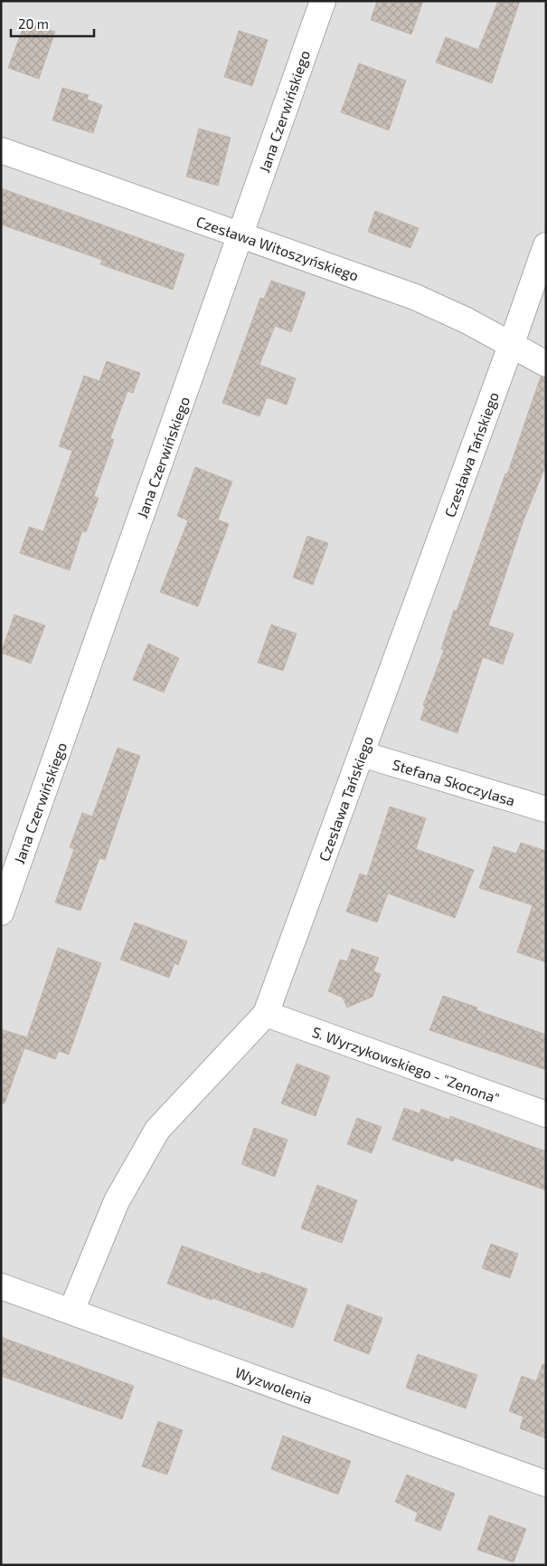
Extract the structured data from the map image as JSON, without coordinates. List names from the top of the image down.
{
  "streets": {
    "street": [
      "Jana Czerwińskiego",
      "Czesława Witoszyńskiego",
      "Czesława Tańskiego",
      "Stefana Skoczylasa",
      "S. Wyrzykowskiego - \"Zenona\"",
      "Wyzwolenia"
    ]
  },
  "crossings": [
    ["Jana Czerwińskiego", "Czesława Witoszyńskiego"],
    ["Czesława Witoszyńskiego", "Czesława Tańskiego"],
    ["Czesława Tańskiego", "Stefana Skoczylasa"],
    ["Czesława Tańskiego", "S. Wyrzykowskiego - \"Zenona\""],
    ["Czesława Tańskiego", "Wyzwolenia"]
  ],
  "scale_bar": "20 m"
}
